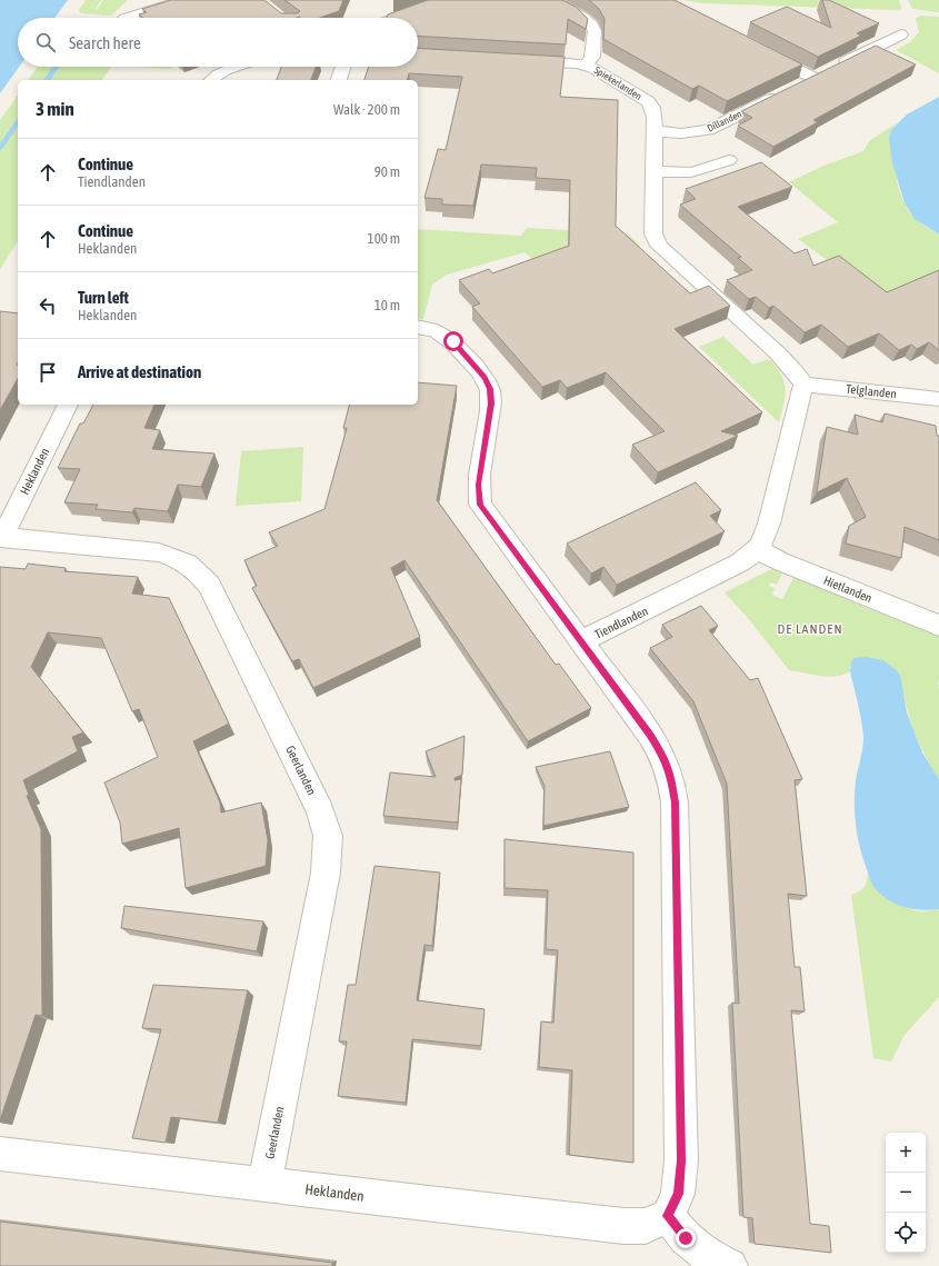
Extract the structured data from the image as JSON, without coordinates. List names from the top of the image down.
{
  "streets": {
    "street": [
      "Spiekerlanden",
      "Dillanden",
      "Telglanden",
      "Heklanden",
      "Hietlanden",
      "Tiendlanden",
      "Geerlanden"
    ]
  },
  "crossings": [
    ["Spiekerlanden", "Dillanden"],
    ["Spiekerlanden", "Telglanden"],
    ["Spiekerlanden", "Tiendlanden"],
    ["Telglanden", "Tiendlanden"],
    ["Heklanden", "Geerlanden"],
    ["Hietlanden", "Tiendlanden"]
  ],
  "districts": ["DE LANDEN"],
  "page": {
    "search": "Search here",
    "heading": ["3 min", "Walk · 200 m"],
    "list": [
      ["Continue", "Tiendlanden", "90 m"],
      ["Continue", "Heklanden", "100 m"],
      ["Turn left", "Heklanden", "10 m"],
      "Arrive at destination"
    ],
    "map_buttons": ["+", "−"]
  }
}
